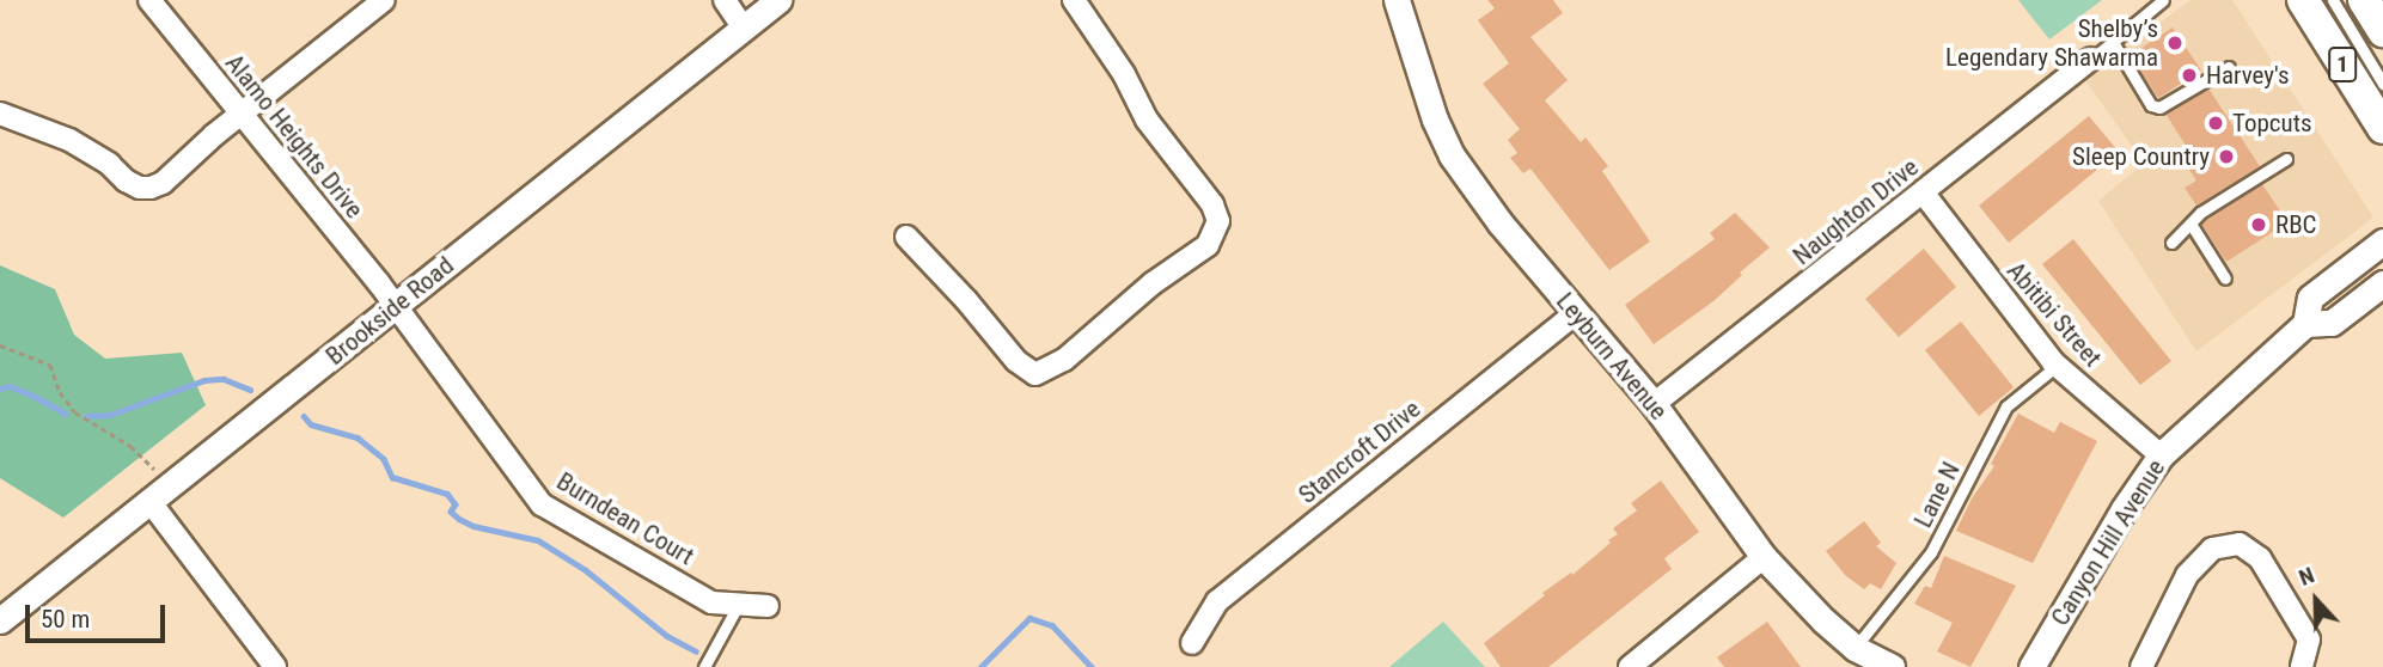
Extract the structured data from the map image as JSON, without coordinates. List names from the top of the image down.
{
  "streets": {
    "main road": ["1"],
    "street": [
      "Alamo Heights Drive",
      "Naughton Drive",
      "Brookside Road",
      "Abitibi Street",
      "Leyburn Avenue",
      "Stancroft Drive",
      "Burndean Court",
      "Canyon Hill Avenue"
    ],
    "lane": ["Lane N"]
  },
  "crossings": [
    ["Alamo Heights Drive", "Brookside Road"],
    ["Alamo Heights Drive", "Burndean Court"],
    ["Naughton Drive", "Abitibi Street"],
    ["Naughton Drive", "Leyburn Avenue"],
    ["Brookside Road", "Burndean Court"],
    ["Abitibi Street", "Lane N"],
    ["Abitibi Street", "Canyon Hill Avenue"],
    ["Leyburn Avenue", "Stancroft Drive"],
    ["Leyburn Avenue", "Lane N"]
  ],
  "places": [
    "Shelby’s Legendary Shawarma",
    "Harvey's",
    "Topcuts",
    "Sleep Country",
    "RBC"
  ],
  "scale_bar": "50 m",
  "north": "top"
}
